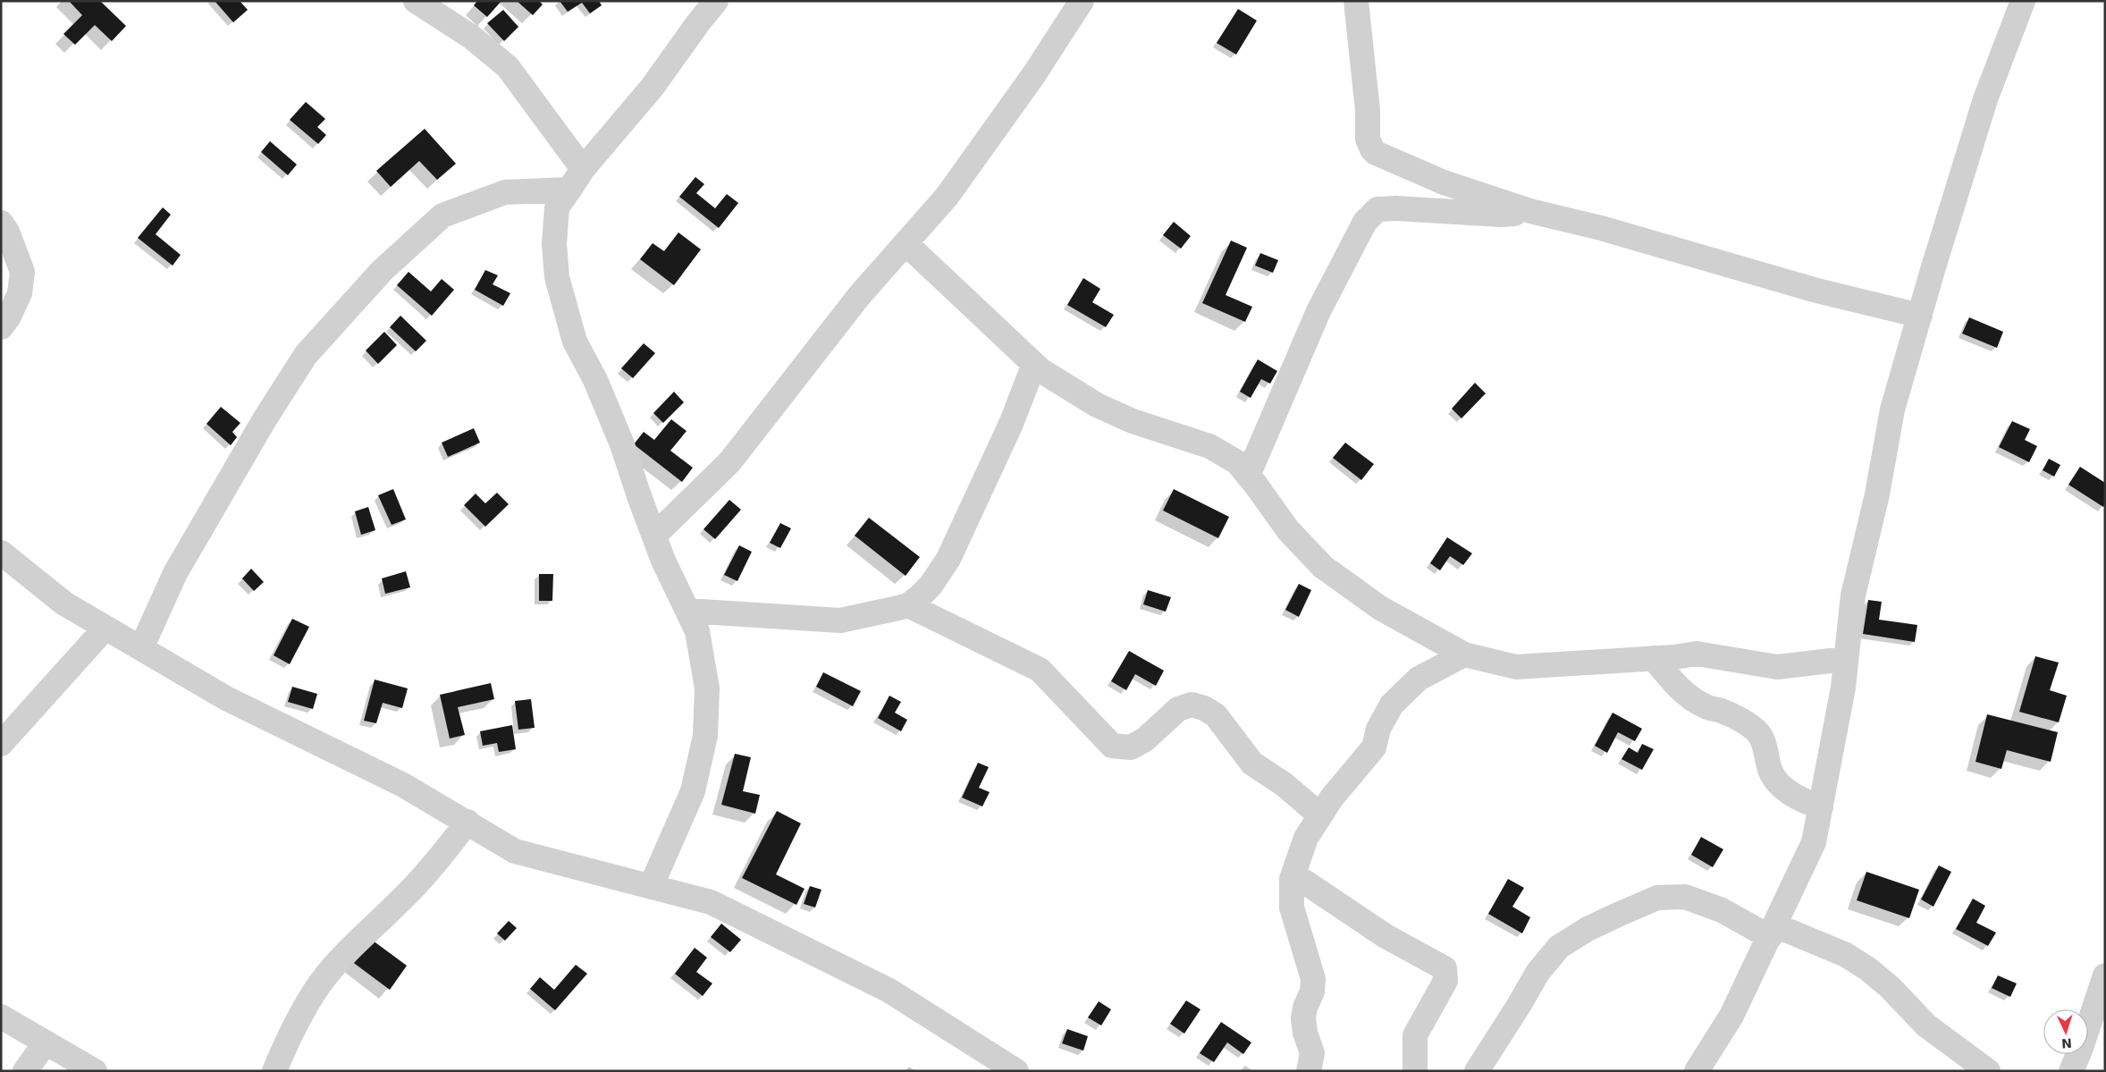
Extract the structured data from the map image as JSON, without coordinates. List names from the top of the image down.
{
  "north": "bottom"
}
